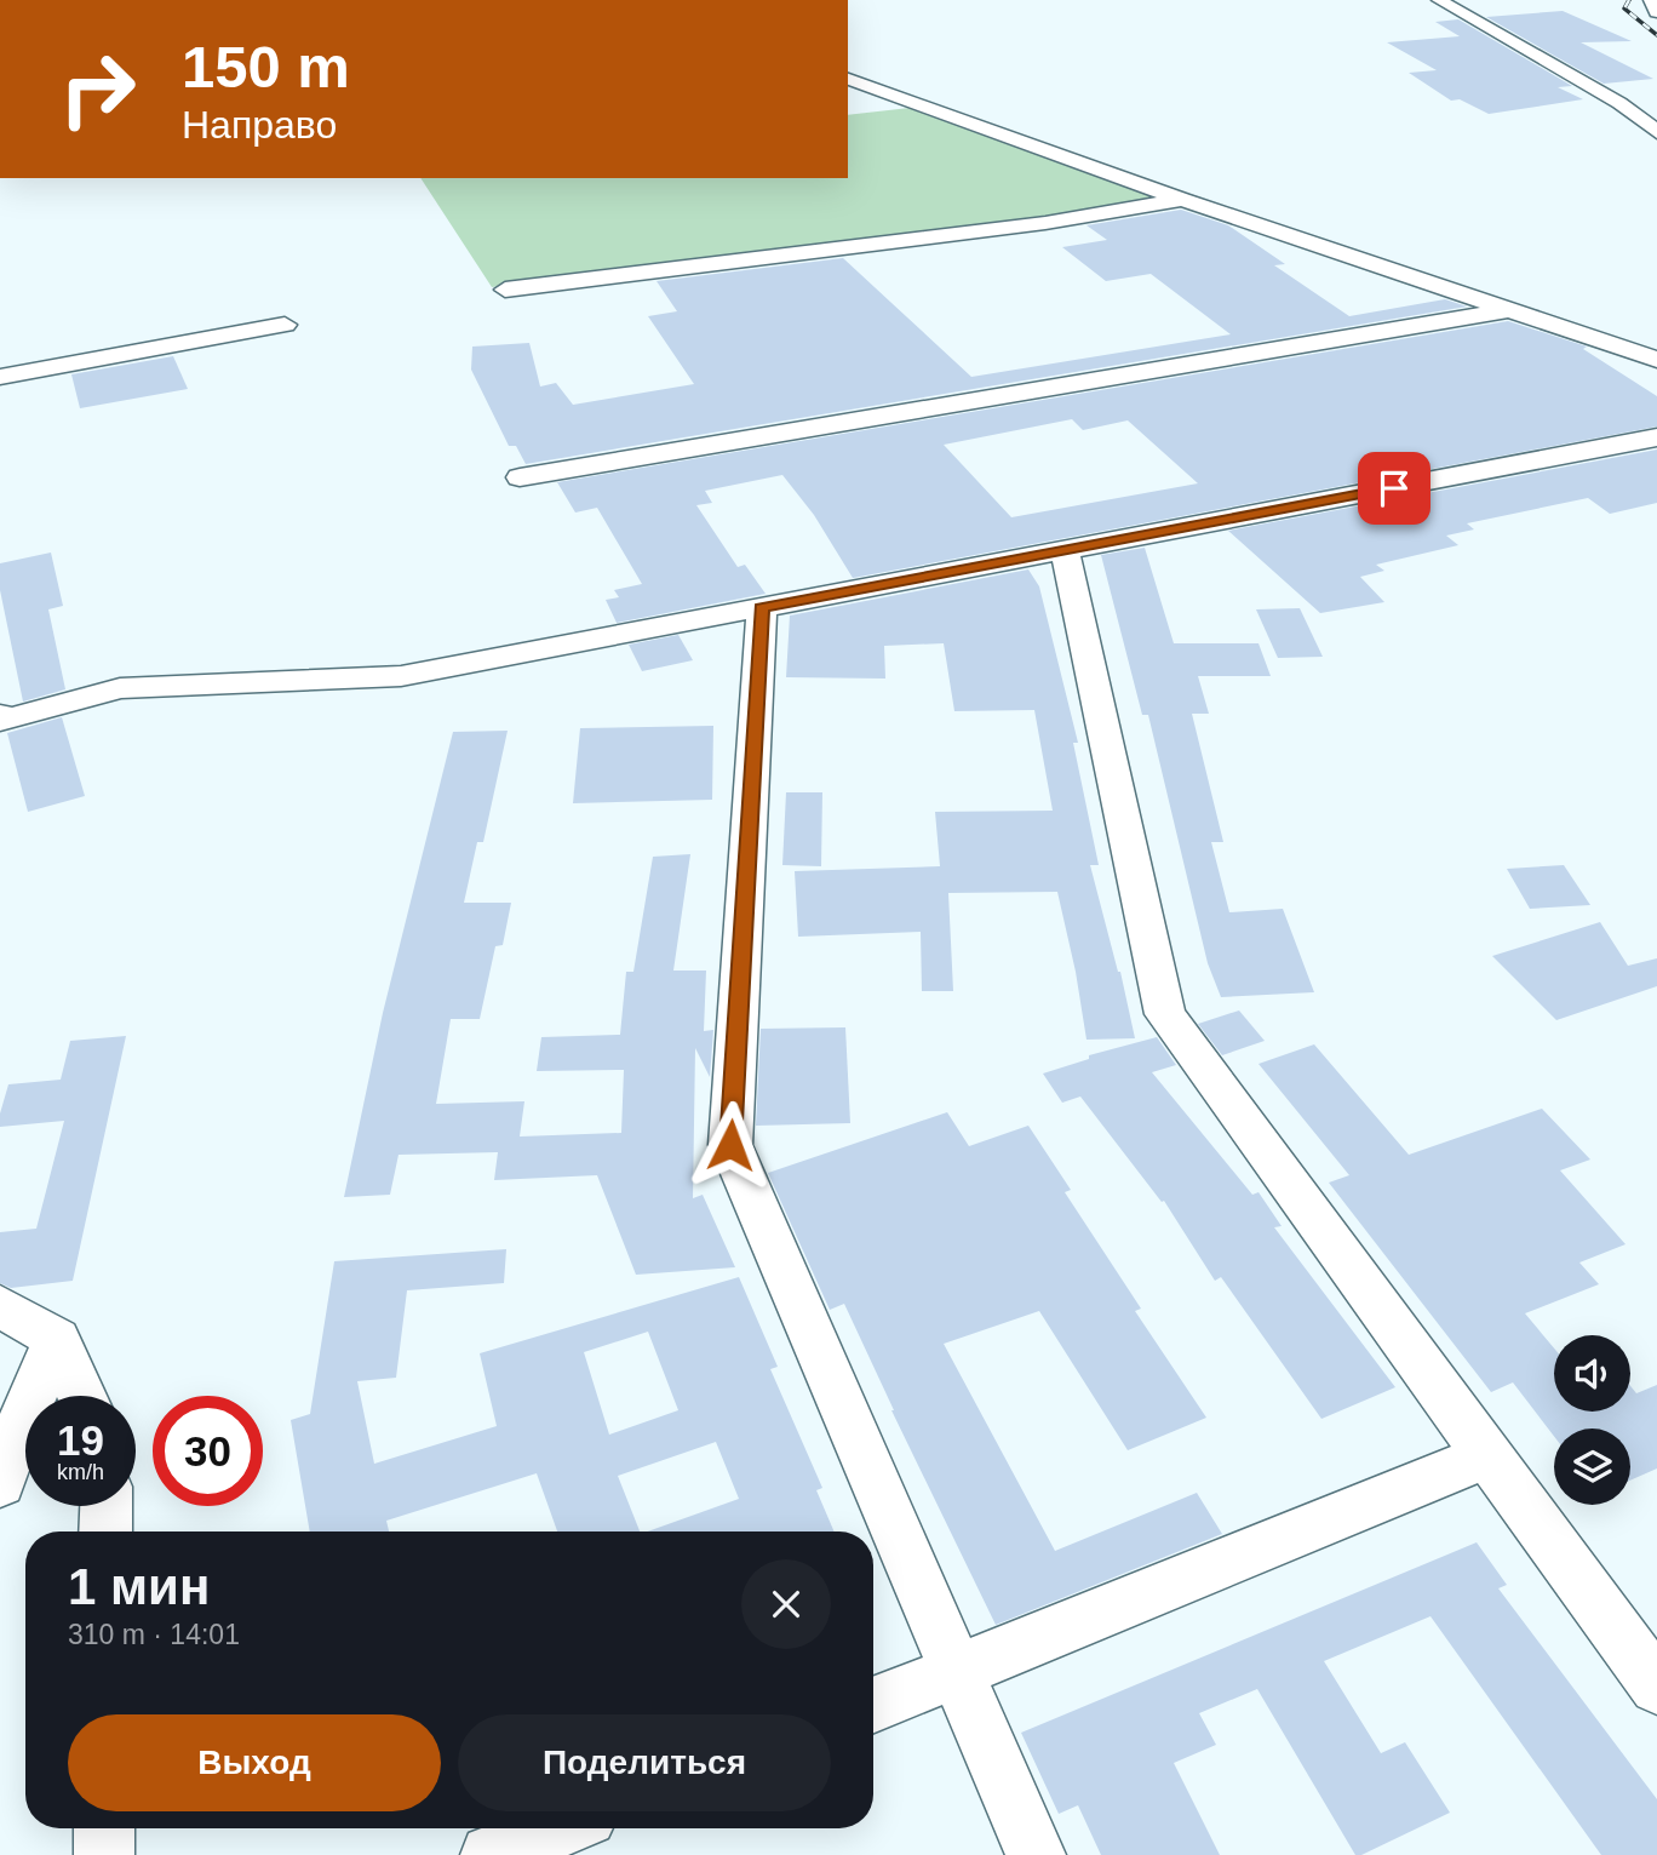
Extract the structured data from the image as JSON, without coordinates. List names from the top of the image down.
{
  "page": {
    "turn": ["150 m", "Направо"],
    "speed": "19 km/h",
    "limit": "30",
    "heading": ["1 мин", "310 m · 14:01"],
    "buttons": ["Выход", "Поделиться"]
  }
}
